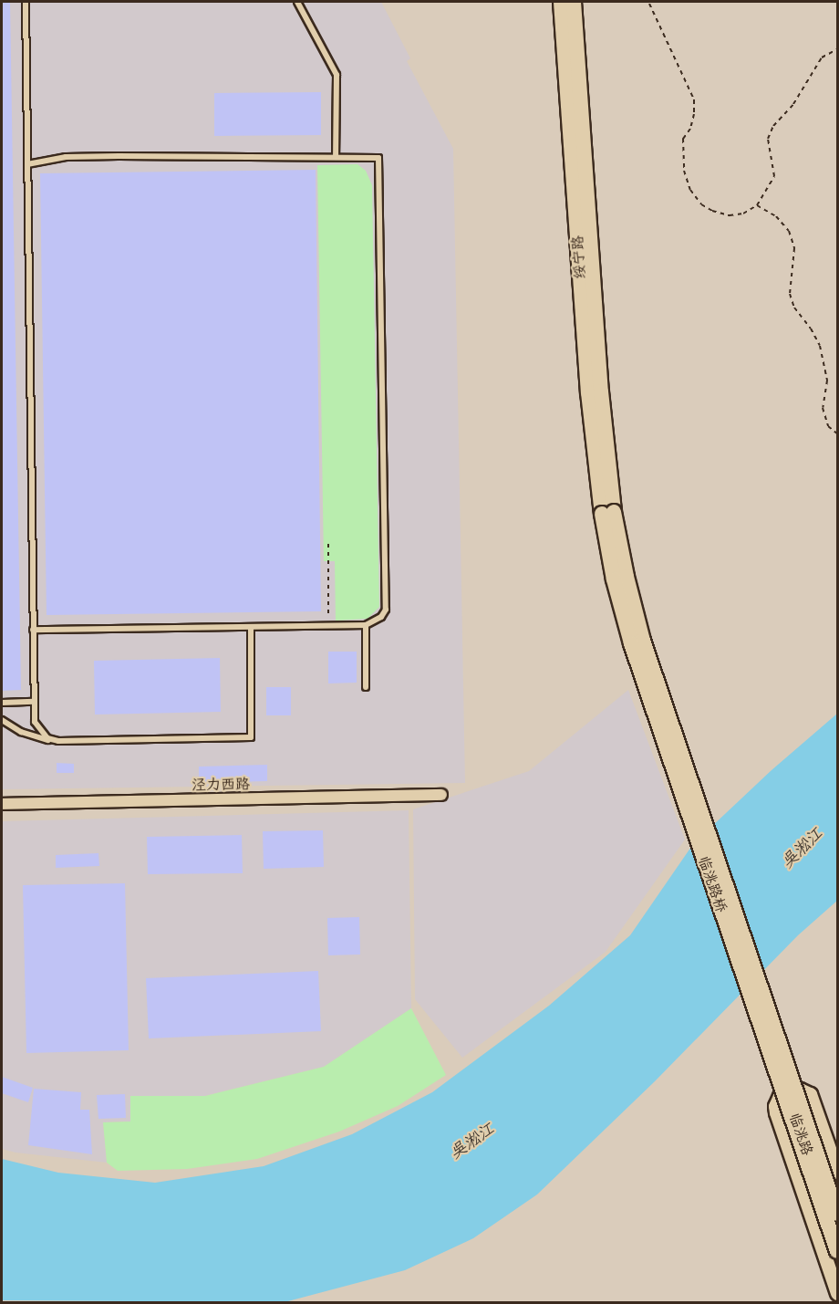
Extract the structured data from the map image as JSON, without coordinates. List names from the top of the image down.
{
  "streets": {
    "main road": ["绥宁路", "临洮路桥"],
    "street": ["泾力西路", "临洮路"]
  },
  "crossings": [
    ["绥宁路", "临洮路桥"]
  ],
  "water": ["吴淞江"]
}
